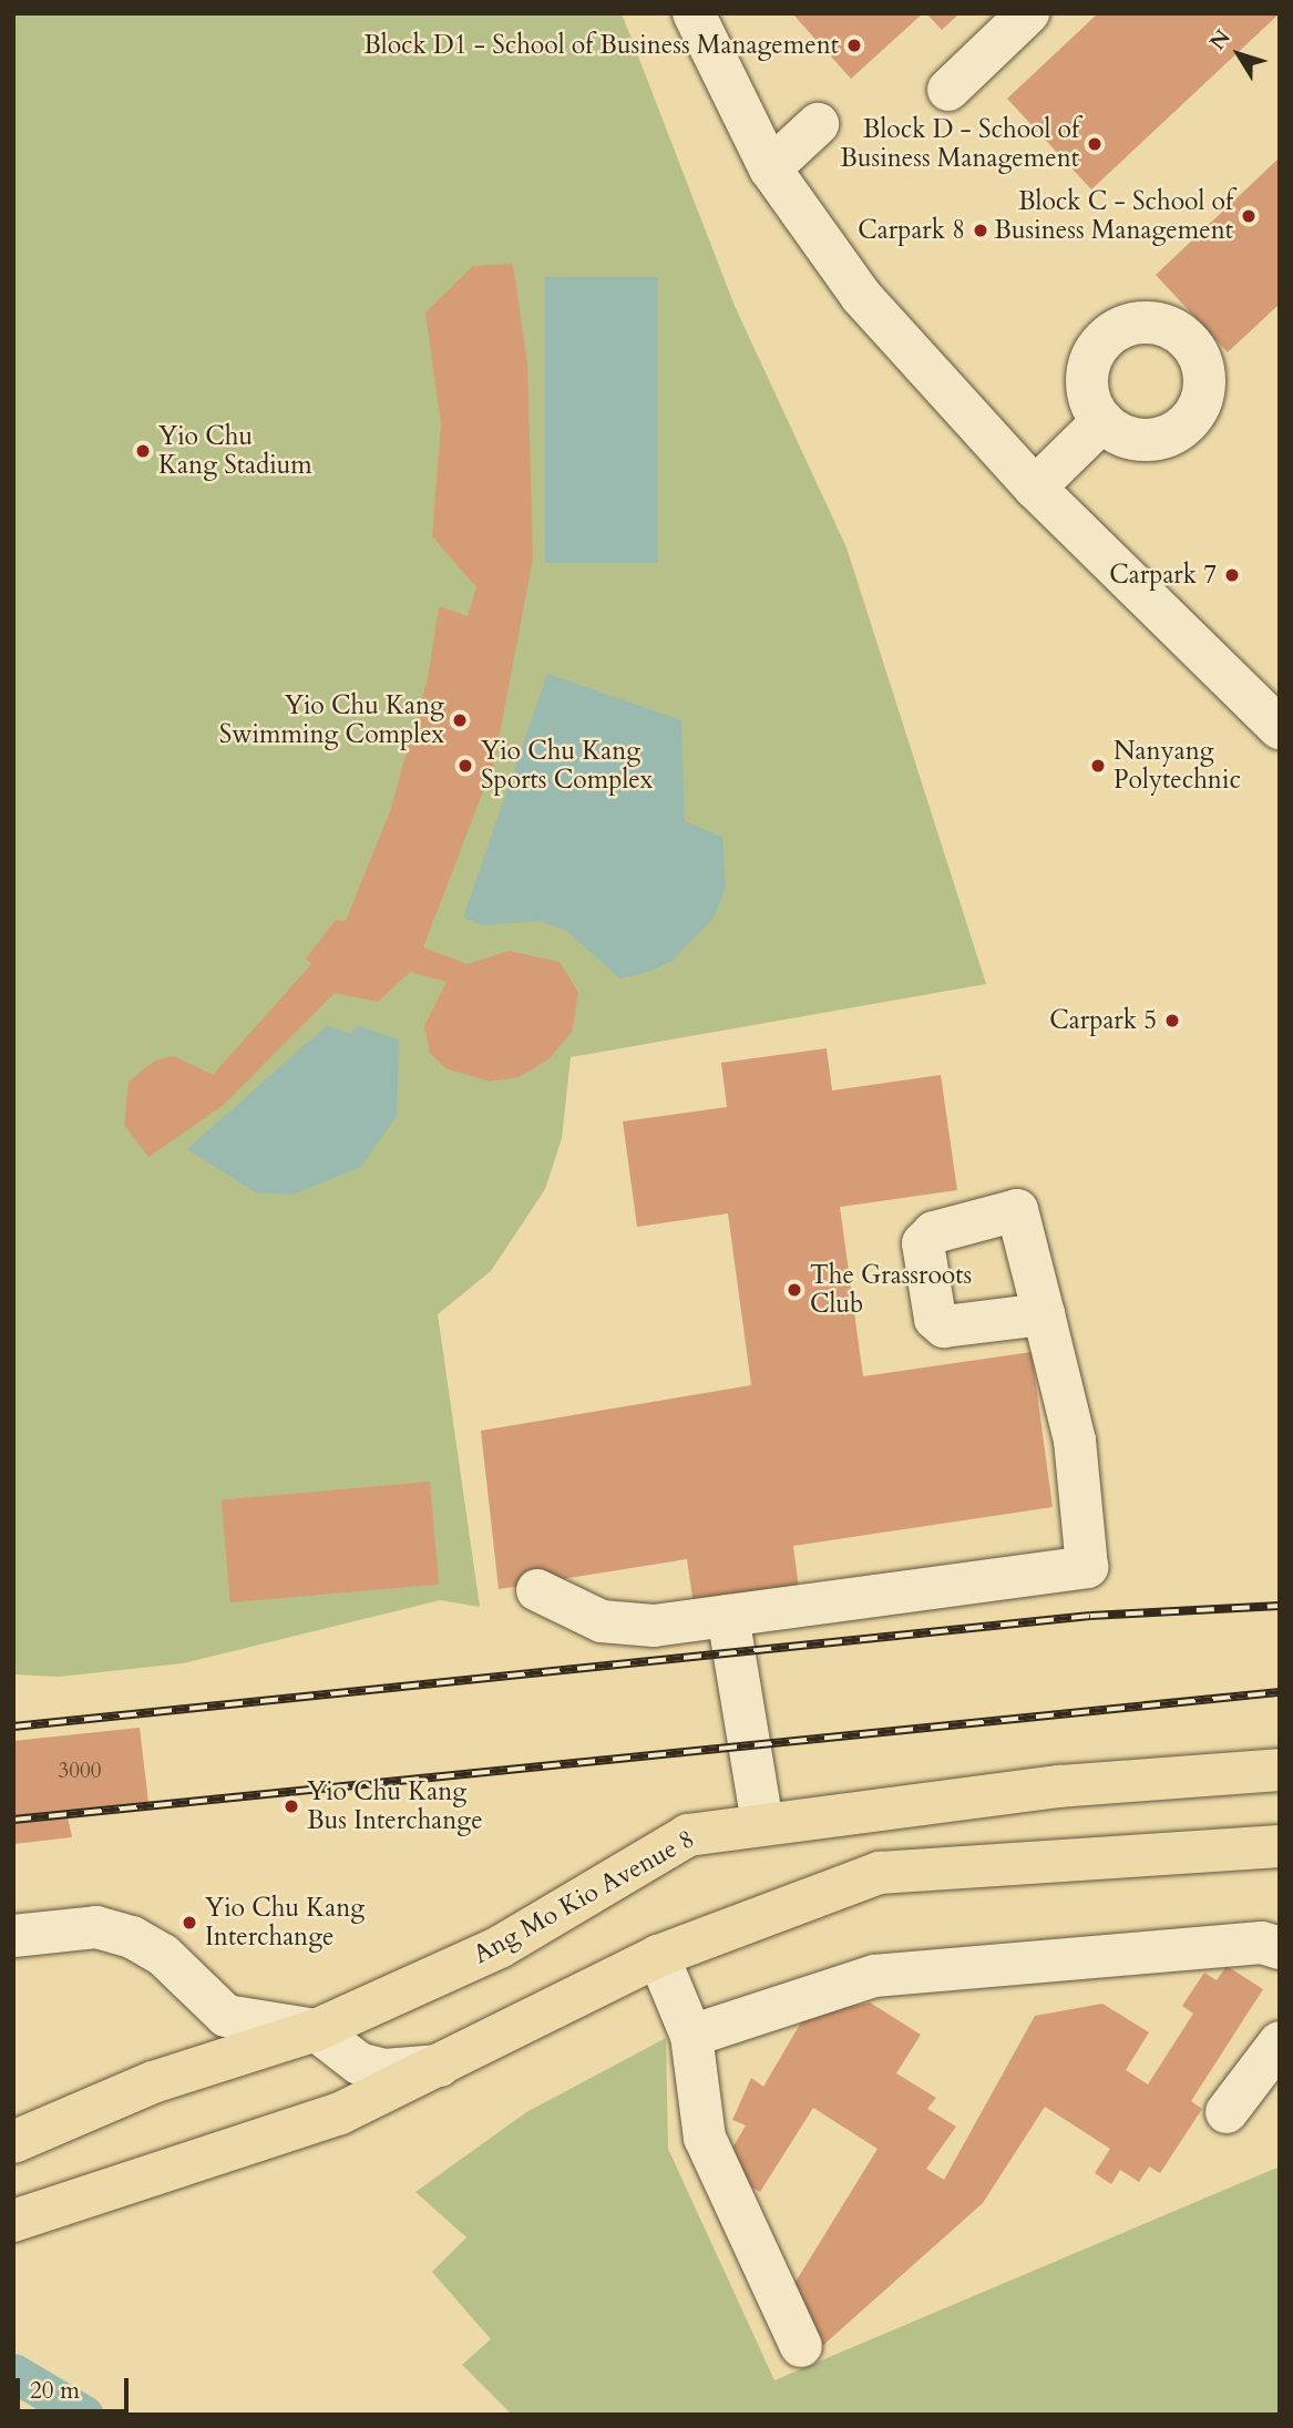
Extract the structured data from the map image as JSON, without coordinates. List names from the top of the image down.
{
  "streets": {
    "main road": ["Ang Mo Kio Avenue 8"]
  },
  "places": [
    "Block D1 - School of Business Management",
    "Block D - School of Business Management",
    "Block C - School of Business Management",
    "Carpark 8",
    "Yio Chu Kang Stadium",
    "Carpark 7",
    "Yio Chu Kang Swimming Complex",
    "Yio Chu Kang Sports Complex",
    "Nanyang Polytechnic",
    "Carpark 5",
    "The Grassroots Club",
    "Yio Chu Kang Bus Interchange",
    "Yio Chu Kang Interchange"
  ],
  "house_numbers": ["3000"],
  "scale_bar": "20 m",
  "north": "top left"
}
